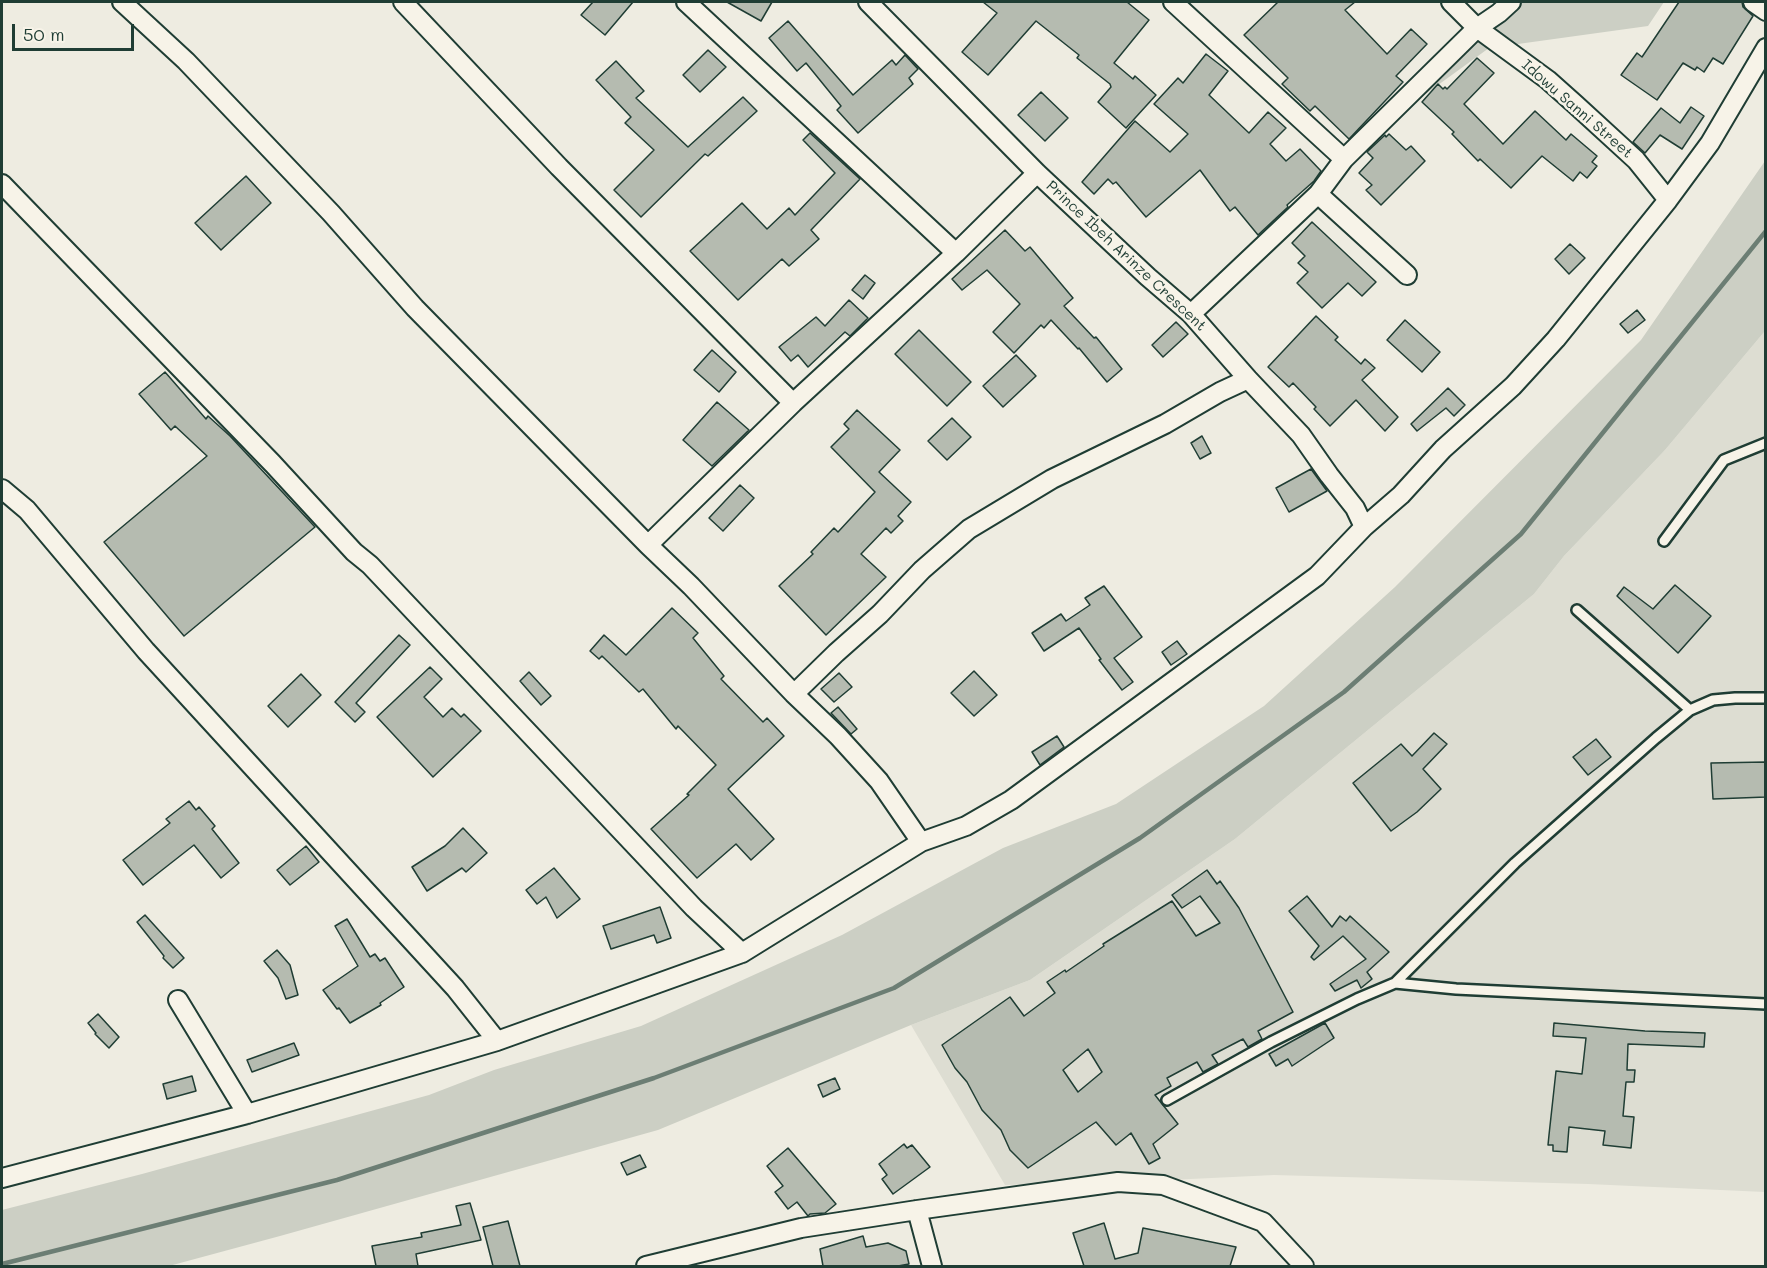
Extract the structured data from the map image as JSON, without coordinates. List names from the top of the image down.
{
  "streets": {
    "street": ["Idowu Sanni Street", "Prince Ibeh Arinze Crescent"]
  },
  "scale_bar": "50 m"
}
